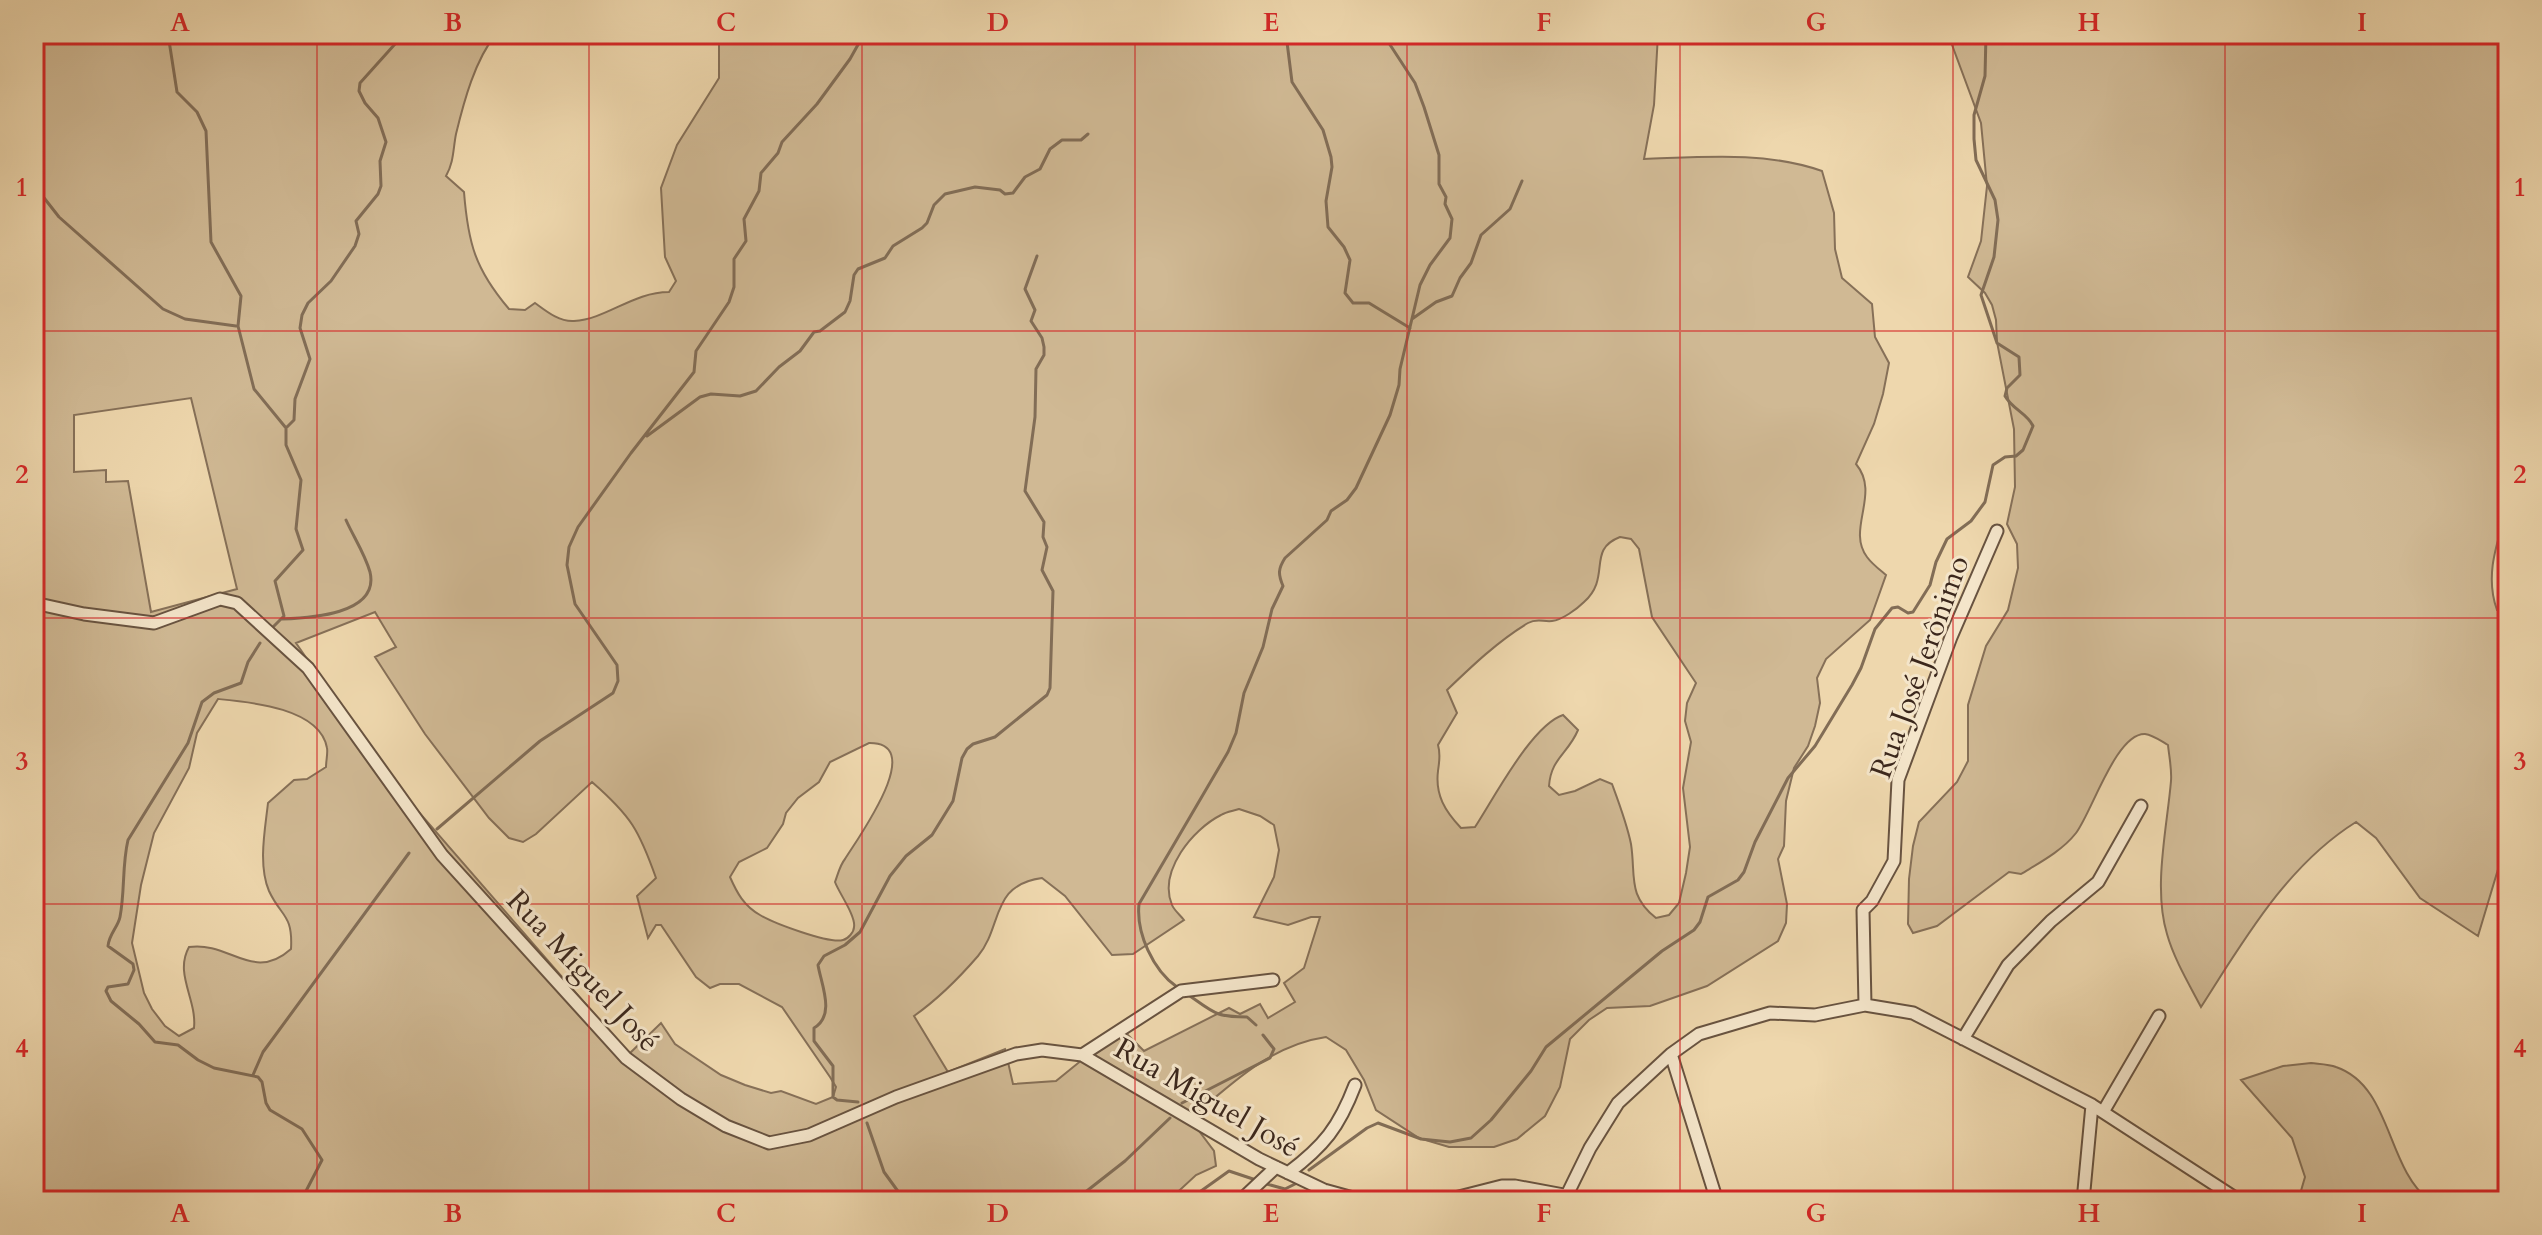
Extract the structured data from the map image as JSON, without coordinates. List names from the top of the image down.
{
  "streets": {
    "street": ["Rua José Jerônimo", "Rua Miguel José"]
  },
  "grid": {
    "columns": [
      "A",
      "B",
      "C",
      "D",
      "E",
      "F",
      "G",
      "H",
      "I"
    ],
    "rows": [
      "1",
      "2",
      "3",
      "4"
    ]
  }
}
